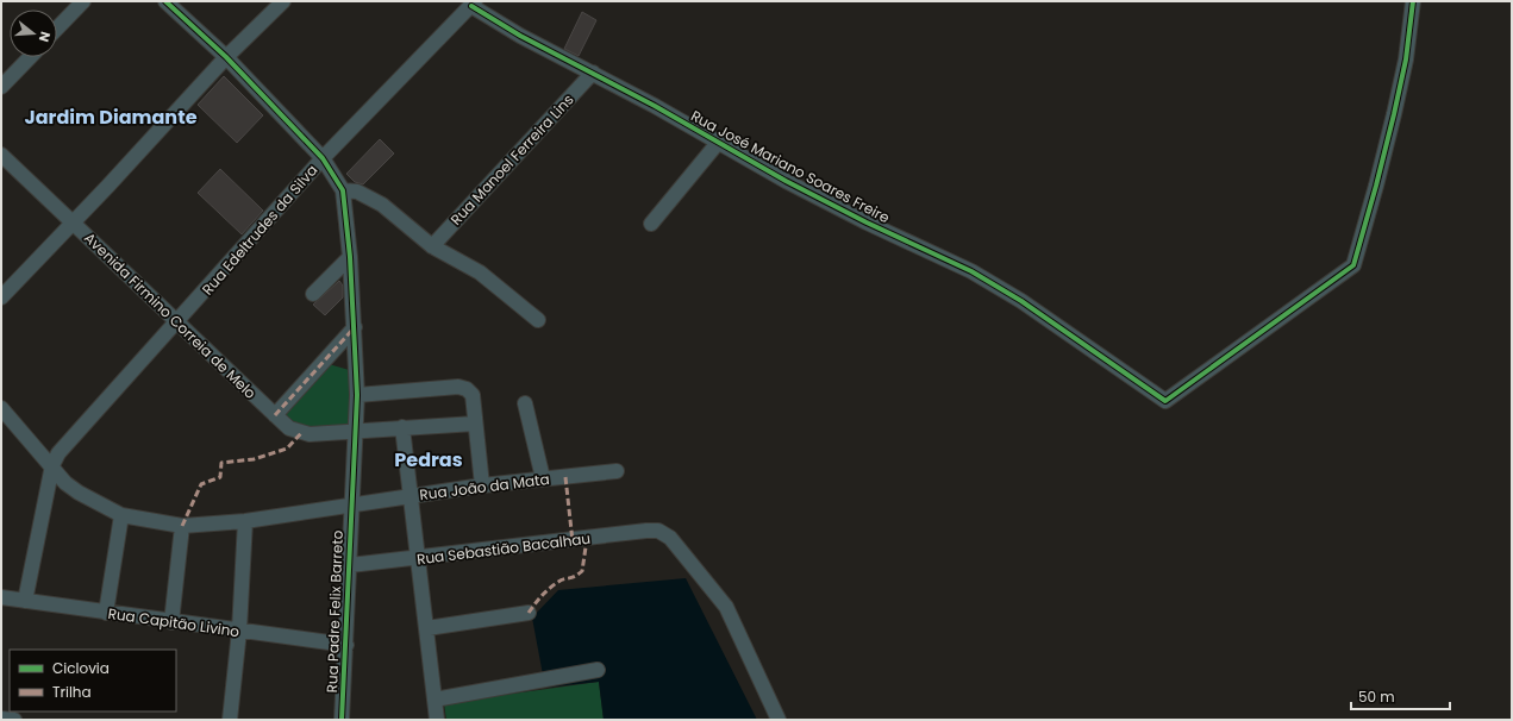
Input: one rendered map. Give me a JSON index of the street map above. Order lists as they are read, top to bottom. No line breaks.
{"streets":{"street":["Rua Manoel Ferreira Lins","Rua José Mariano Soares Freire","Rua Edeltrudes da Silva","Avenida Firmino Correia de Melo","Rua João da Mata","Rua Sebastião Bacalhau","Rua Padre Felix Barreto","Rua Capitão Livino"]},"crossings":[["Rua Manoel Ferreira Lins","Rua José Mariano Soares Freire"],["Rua José Mariano Soares Freire","Rua Edeltrudes da Silva"],["Rua Edeltrudes da Silva","Avenida Firmino Correia de Melo"],["Rua Edeltrudes da Silva","Rua João da Mata"],["Avenida Firmino Correia de Melo","Rua Padre Felix Barreto"],["Rua João da Mata","Rua Padre Felix Barreto"],["Rua Sebastião Bacalhau","Rua Padre Felix Barreto"],["Rua Padre Felix Barreto","Rua Capitão Livino"]],"districts":["Jardim Diamante","Pedras"],"legend":["Ciclovia","Trilha"],"scale_bar":"50 m","north":"right"}
